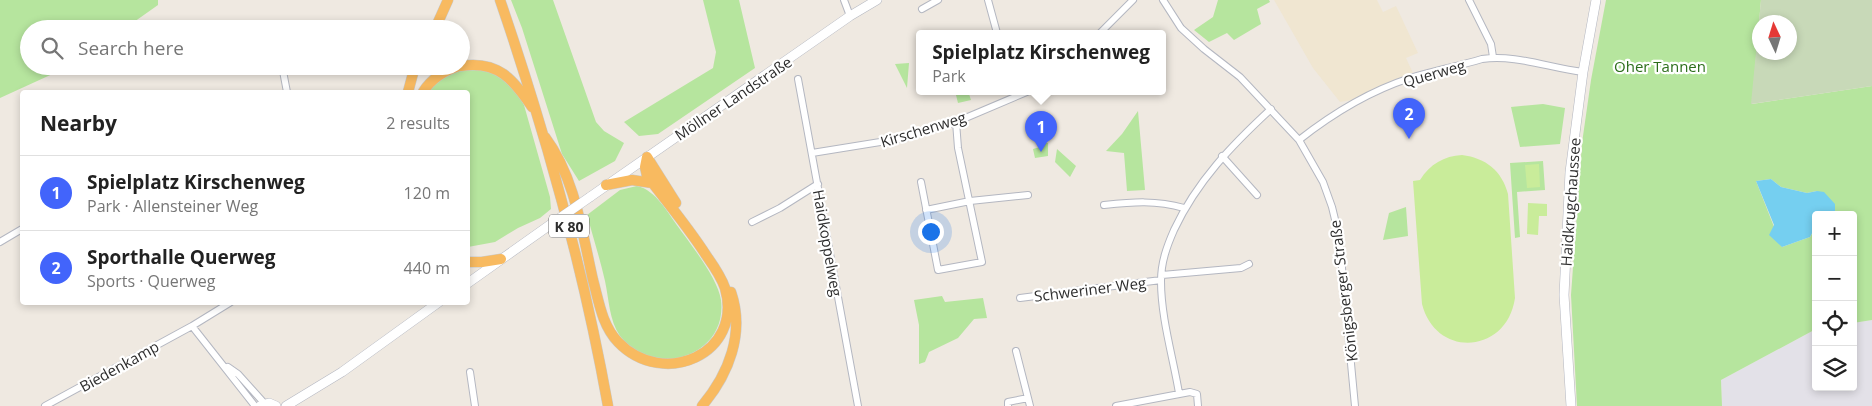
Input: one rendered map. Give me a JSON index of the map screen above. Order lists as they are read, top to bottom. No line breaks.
{"streets":{"highway":["K 80"],"main road":["Möllner Landstraße","Haidkrugchaussee"],"street":["Querweg","Kirschenweg","Haidkoppelweg","Schweriner Weg","Königsberger Straße","Biedenkamp"]},"crossings":[["Querweg","Haidkrugchaussee"],["Querweg","Königsberger Straße"],["Kirschenweg","Haidkoppelweg"]],"parks":["Oher Tannen"],"north":"top","page":{"search":"Search here","popup":["Spielplatz Kirschenweg","Park"],"heading":["Nearby","2 results"],"pins":["2","1"],"list":[{"mark":"1","name":"Spielplatz Kirschenweg","note":"Park · Allensteiner Weg","value":"120 m"},{"mark":"2","name":"Sporthalle Querweg","note":"Sports · Querweg","value":"440 m"}],"map_buttons":["+","−"]}}
